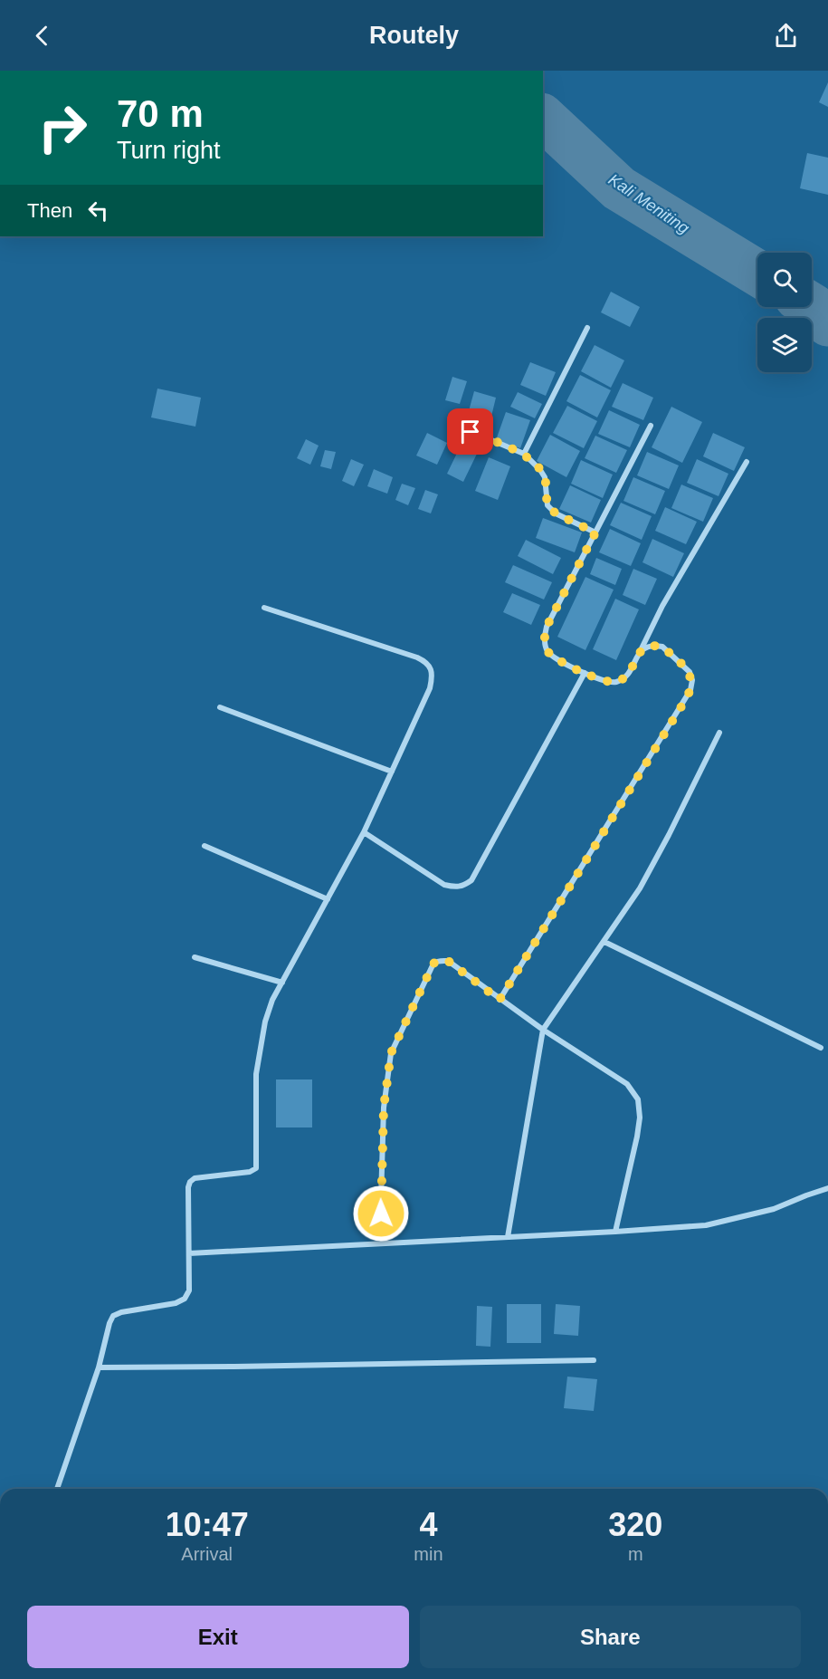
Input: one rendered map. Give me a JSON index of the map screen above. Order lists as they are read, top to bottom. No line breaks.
{"water":["Kali Meniting"],"page":{"header":"Routely","turn":["70 m","Turn right"],"then":"Then","eta":["10:47","Arrival","4","min","320","m"],"buttons":["Exit","Share"]}}
